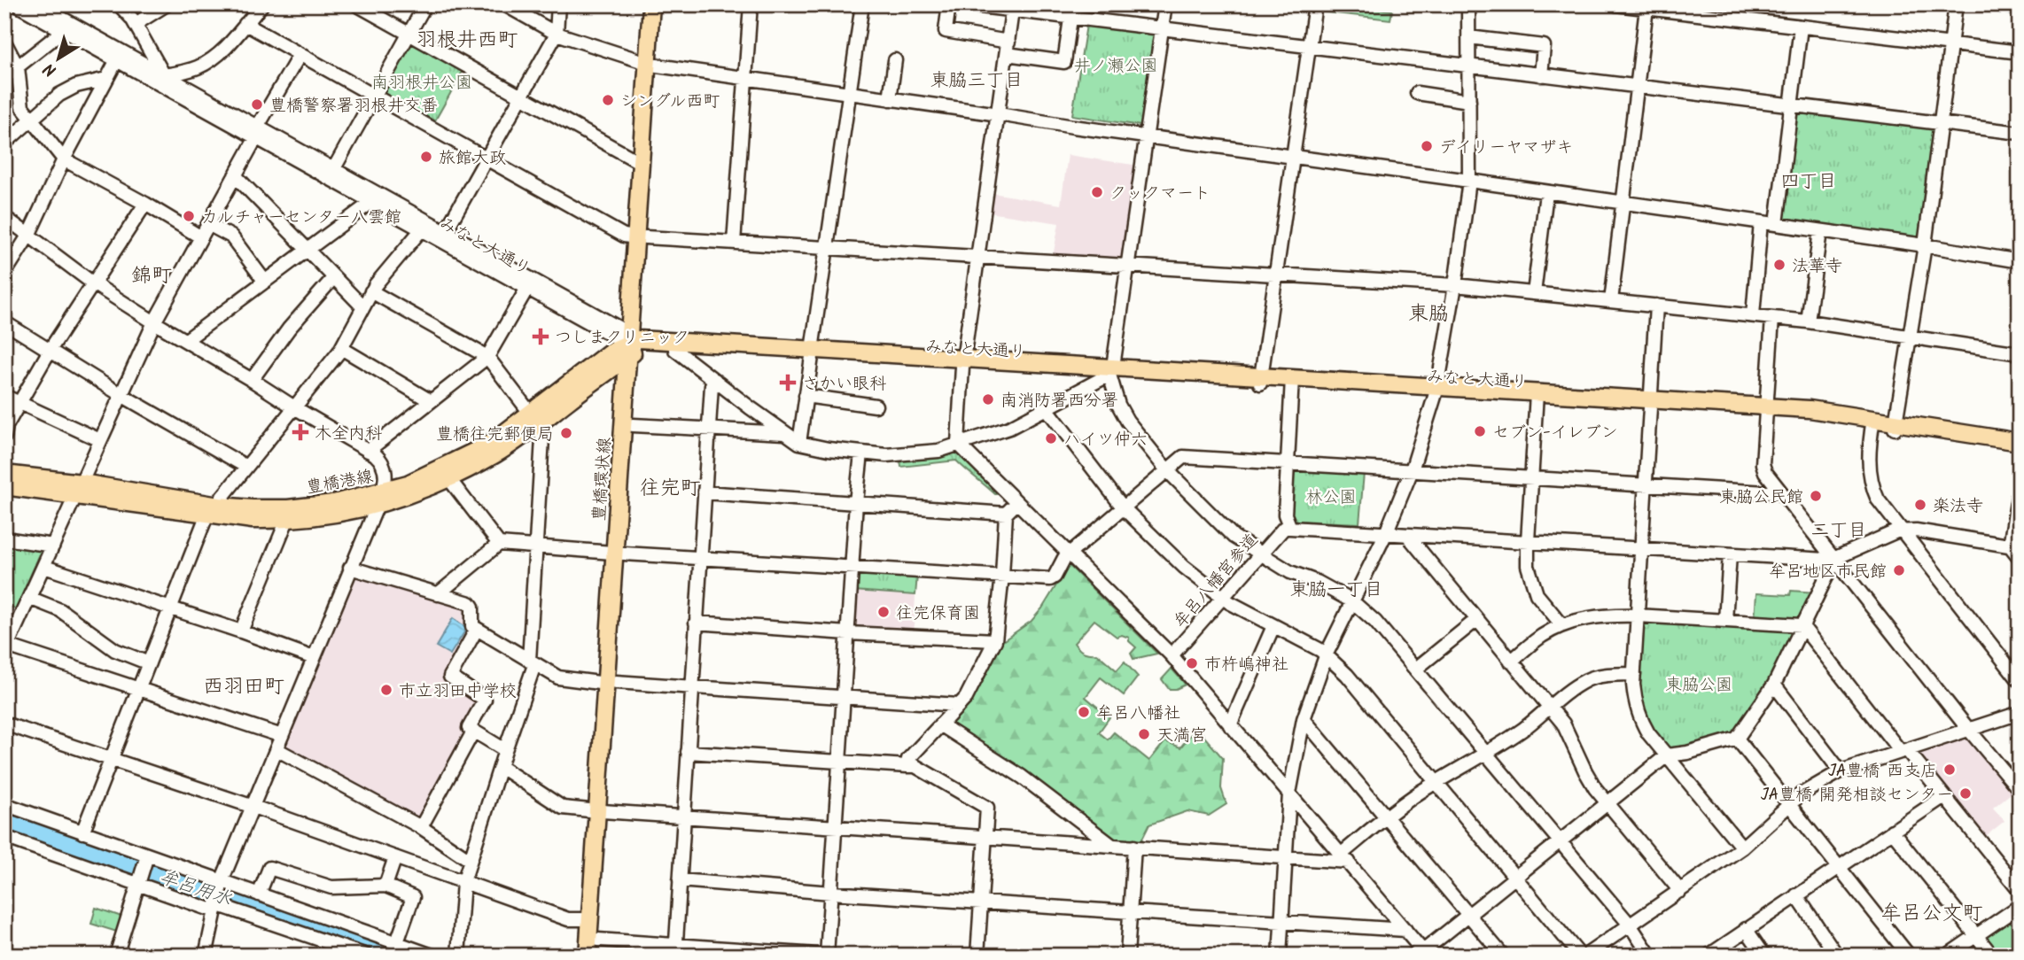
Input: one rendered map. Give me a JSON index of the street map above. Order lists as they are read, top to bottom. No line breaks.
{"streets":{"main road":["みなと大通り","豊橋環状線","豊橋港線"],"street":["牟呂八幡宮参道"]},"crossings":[["みなと大通り","豊橋環状線"],["みなと大通り","豊橋港線"],["豊橋環状線","豊橋港線"]],"districts":["羽根井西町","東脇三丁目","四丁目","錦町","東脇","往完町","二丁目","東脇一丁目","西羽田町","牟呂公文町"],"water":["牟呂用水"],"parks":["井ノ瀬公園","南羽根井公園","林公園","東脇公園"],"places":{"other":["シングル西町","豊橋警察署羽根井交番","デイリーヤマザキ","旅館大政","クックマート","カルチャーセンター八雲館","法華寺","南消防署西分署","セブン-イレブン","豊橋往完郵便局","ハイツ仲六","東脇公民館","楽法寺","牟呂地区市民館","往完保育園","市杵嶋神社","市立羽田中学校","牟呂八幡社","天満宮","JA豊橋 西支店","JA豊橋 開発相談センター"],"health":["つしまクリニック","さかい眼科","木全内科"]},"north":"bottom left"}
